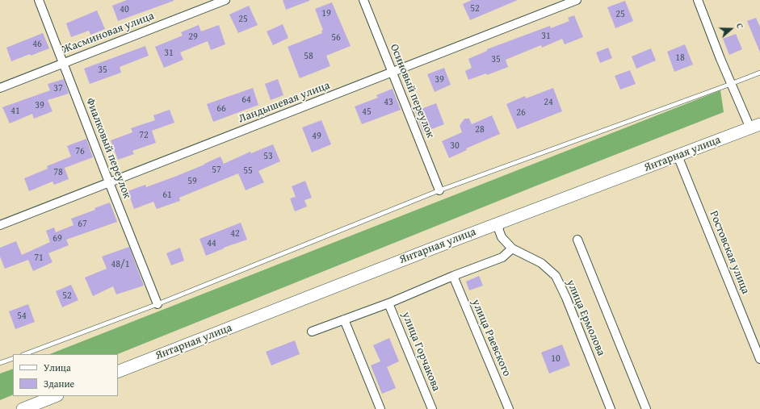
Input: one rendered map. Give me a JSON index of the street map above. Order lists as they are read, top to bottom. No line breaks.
{"streets":{"street":["Жасминовая улица","Осиновый переулок","Ландышевая улица","Фиалковый переулок","Янтарная улица","Ростовская улица","улица Ермолова","улица Раевского","улица Горчакова"]},"crossings":[["Жасминовая улица","Фиалковый переулок"],["Осиновый переулок","Ландышевая улица"],["Ландышевая улица","Фиалковый переулок"],["Янтарная улица","Ростовская улица"],["Янтарная улица","улица Ермолова"]],"house_numbers":["52","40","19","25","25","31","29","56","46","31","58","18","35","35","39","37","64","43","24","39","66","41","45","26","28","72","49","30","76","53","57","55","78","59","61","67","42","69","44","71","48/1","52","54","10"],"legend":["Улица","Здание"],"north":"right"}
